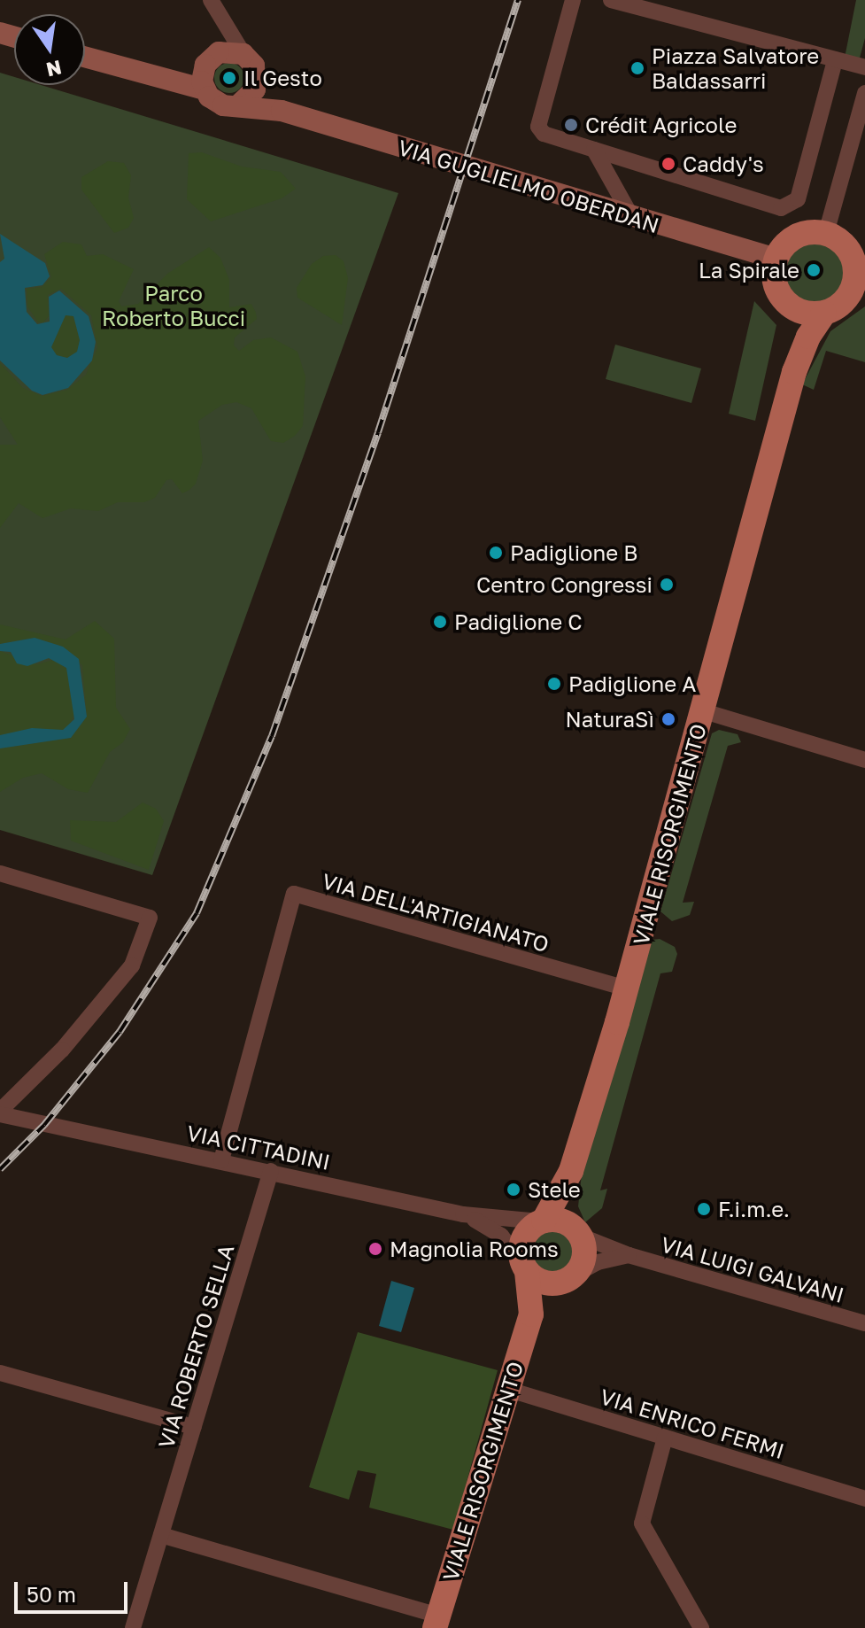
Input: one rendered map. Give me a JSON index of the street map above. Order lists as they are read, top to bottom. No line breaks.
{"streets":{"main road":["VIA GUGLIELMO OBERDAN","VIALE RISORGIMENTO"],"street":["VIA DELL'ARTIGIANATO","VIA CITTADINI","VIA LUIGI GALVANI","VIA ROBERTO SELLA","VIA ENRICO FERMI"]},"crossings":[["VIA GUGLIELMO OBERDAN","VIALE RISORGIMENTO"],["VIALE RISORGIMENTO","VIA DELL'ARTIGIANATO"],["VIALE RISORGIMENTO","VIA CITTADINI"],["VIALE RISORGIMENTO","VIA LUIGI GALVANI"],["VIALE RISORGIMENTO","VIA ENRICO FERMI"],["VIA DELL'ARTIGIANATO","VIA CITTADINI"],["VIA CITTADINI","VIA LUIGI GALVANI"],["VIA CITTADINI","VIA ROBERTO SELLA"]],"parks":["Parco Roberto Bucci"],"places":["Piazza Salvatore Baldassarri","Il Gesto","Crédit Agricole","Caddy's","La Spirale","Padiglione B","Centro Congressi","Padiglione C","Padiglione A","NaturaSì","Stele","F.i.m.e.","Magnolia Rooms"],"scale_bar":"50 m","north":"bottom"}
